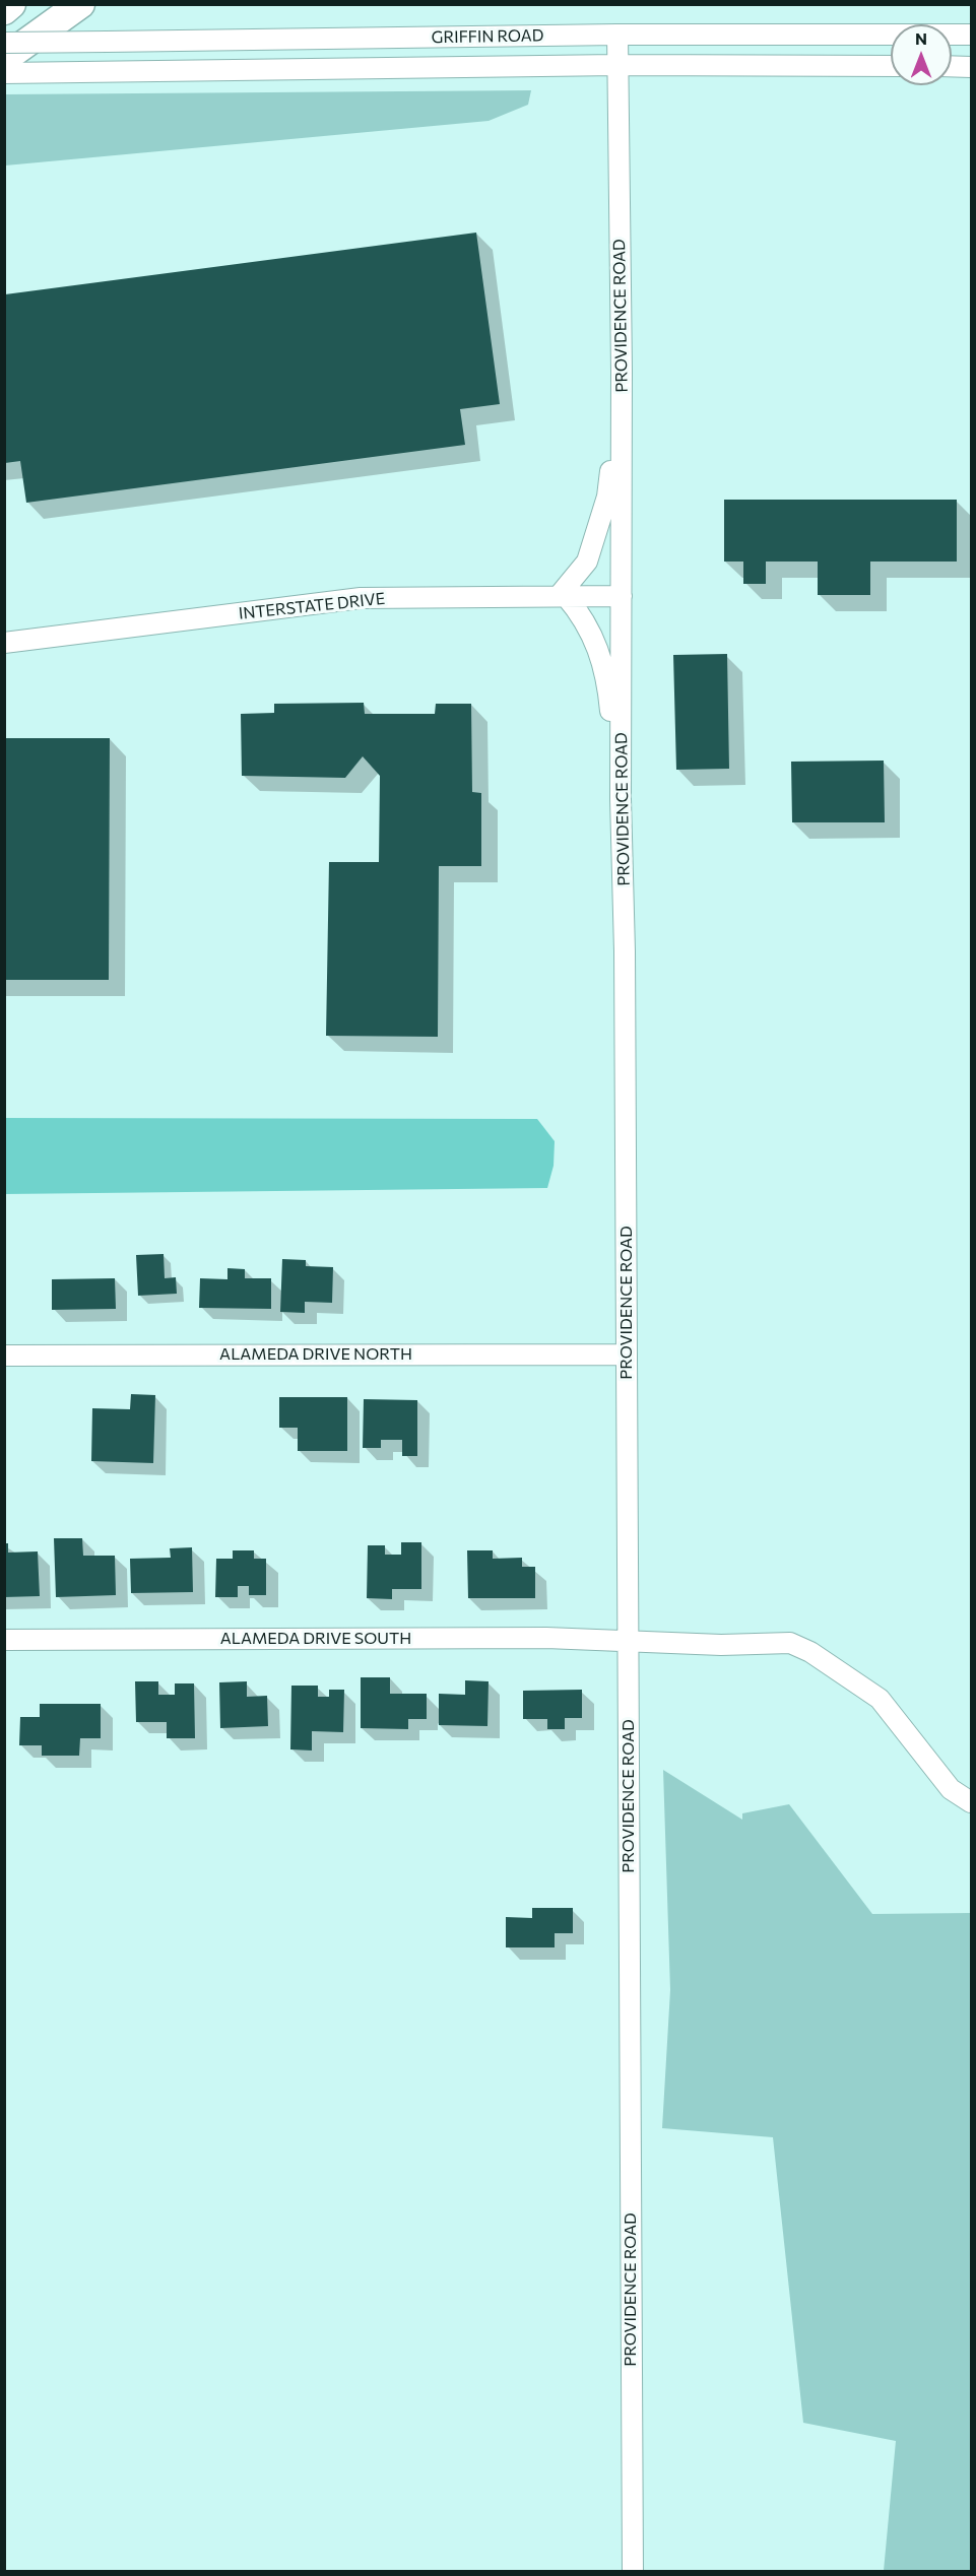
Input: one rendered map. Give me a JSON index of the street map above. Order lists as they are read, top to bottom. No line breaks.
{"streets":{"street":["GRIFFIN ROAD","PROVIDENCE ROAD","INTERSTATE DRIVE","ALAMEDA DRIVE NORTH","ALAMEDA DRIVE SOUTH"]},"crossings":[["GRIFFIN ROAD","PROVIDENCE ROAD"],["PROVIDENCE ROAD","INTERSTATE DRIVE"],["PROVIDENCE ROAD","ALAMEDA DRIVE NORTH"],["PROVIDENCE ROAD","ALAMEDA DRIVE SOUTH"]],"north":"top"}
